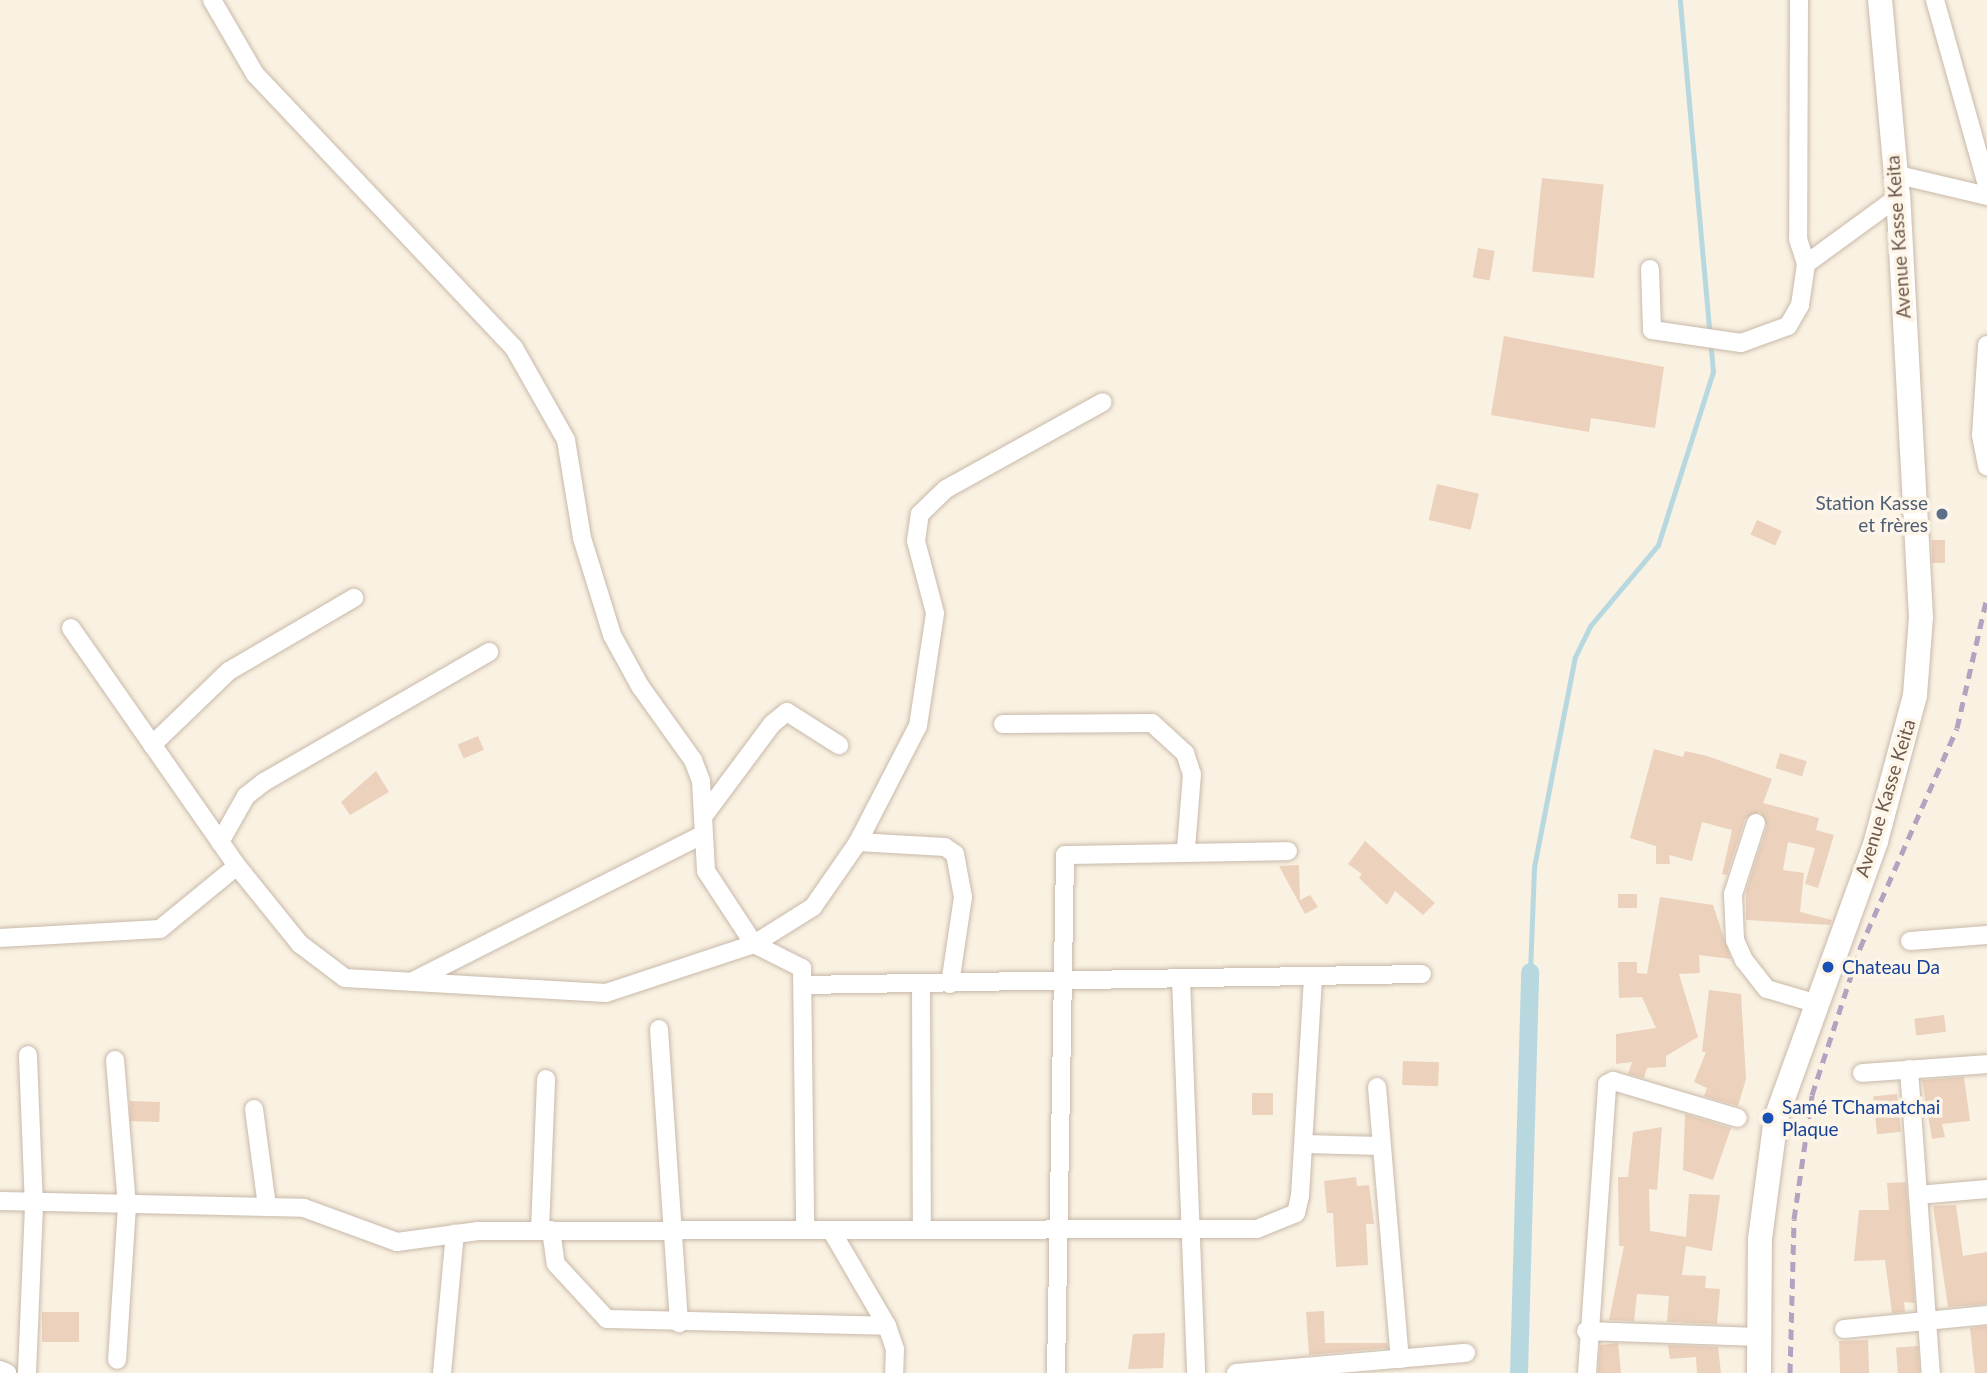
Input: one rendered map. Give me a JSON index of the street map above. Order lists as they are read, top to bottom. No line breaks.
{"streets":{"main road":["Avenue Kasse Keita"]},"places":["Station Kasse et frères","Chateau Da","Samé TChamatchai Plaque"]}
